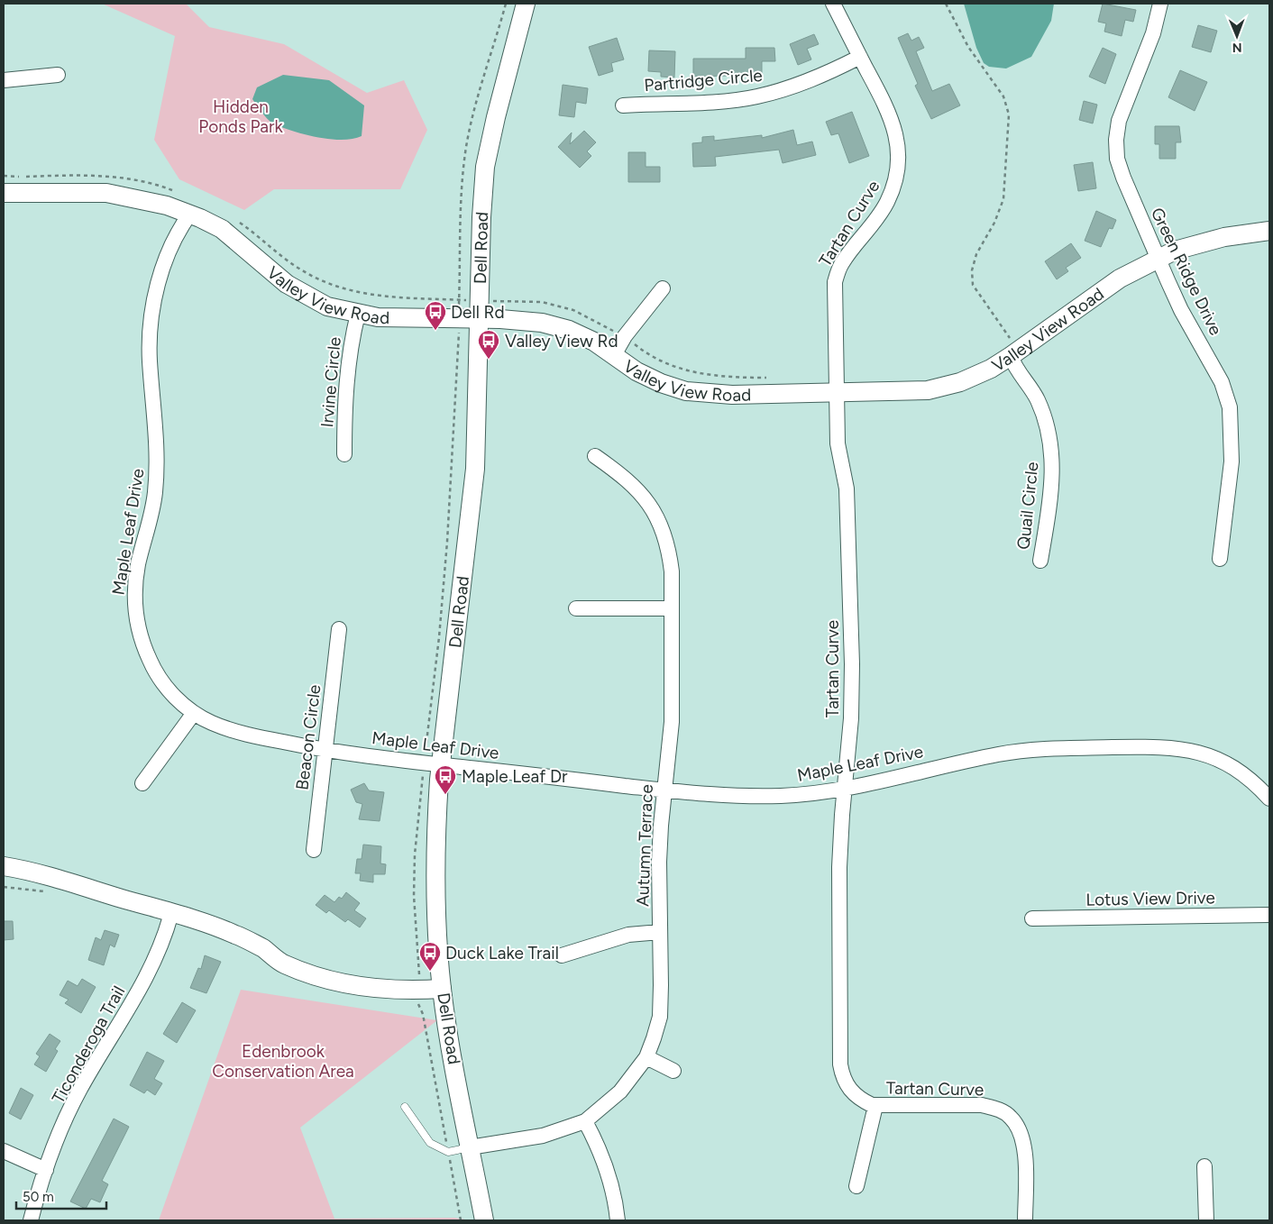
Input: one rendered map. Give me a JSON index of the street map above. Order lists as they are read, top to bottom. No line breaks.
{"streets":{"street":["Partridge Circle","Tartan Curve","Dell Road","Green Ridge Drive","Valley View Road","Irvine Circle","Quail Circle","Maple Leaf Drive","Beacon Circle","Autumn Terrace","Lotus View Drive","Ticonderoga Trail"]},"crossings":[["Partridge Circle","Tartan Curve"],["Tartan Curve","Valley View Road"],["Tartan Curve","Maple Leaf Drive"],["Dell Road","Valley View Road"],["Dell Road","Maple Leaf Drive"],["Dell Road","Autumn Terrace"],["Green Ridge Drive","Valley View Road"],["Valley View Road","Irvine Circle"],["Valley View Road","Quail Circle"],["Valley View Road","Maple Leaf Drive"],["Maple Leaf Drive","Beacon Circle"],["Maple Leaf Drive","Autumn Terrace"]],"parks":["Hidden Ponds Park","Edenbrook Conservation Area"],"places":{"bus stop":["Dell Rd","Valley View Rd","Maple Leaf Dr","Duck Lake Trail"]},"scale_bar":"50 m","north":"bottom"}
